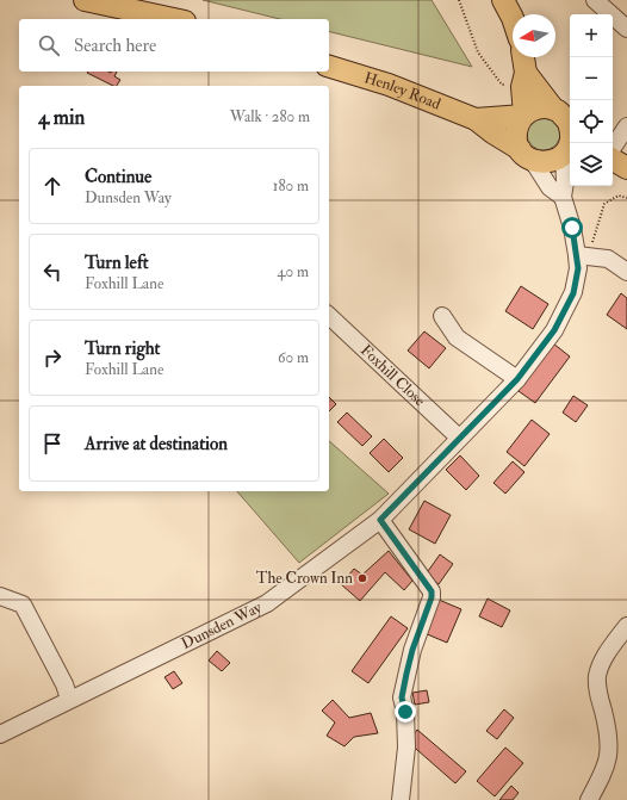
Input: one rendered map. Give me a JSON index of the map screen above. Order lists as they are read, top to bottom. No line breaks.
{"streets":{"main road":["Henley Road"],"street":["Foxhill Close","Dunsden Way"]},"crossings":[["Henley Road","Dunsden Way"],["Foxhill Close","Dunsden Way"]],"places":["The Crown Inn"],"north":"left","page":{"map_buttons":["+","−"],"search":"Search here","heading":["4 min","Walk · 280 m"],"list":[["Continue","Dunsden Way","180 m"],["Turn left","Foxhill Lane","40 m"],["Turn right","Foxhill Lane","60 m"],"Arrive at destination"]}}
